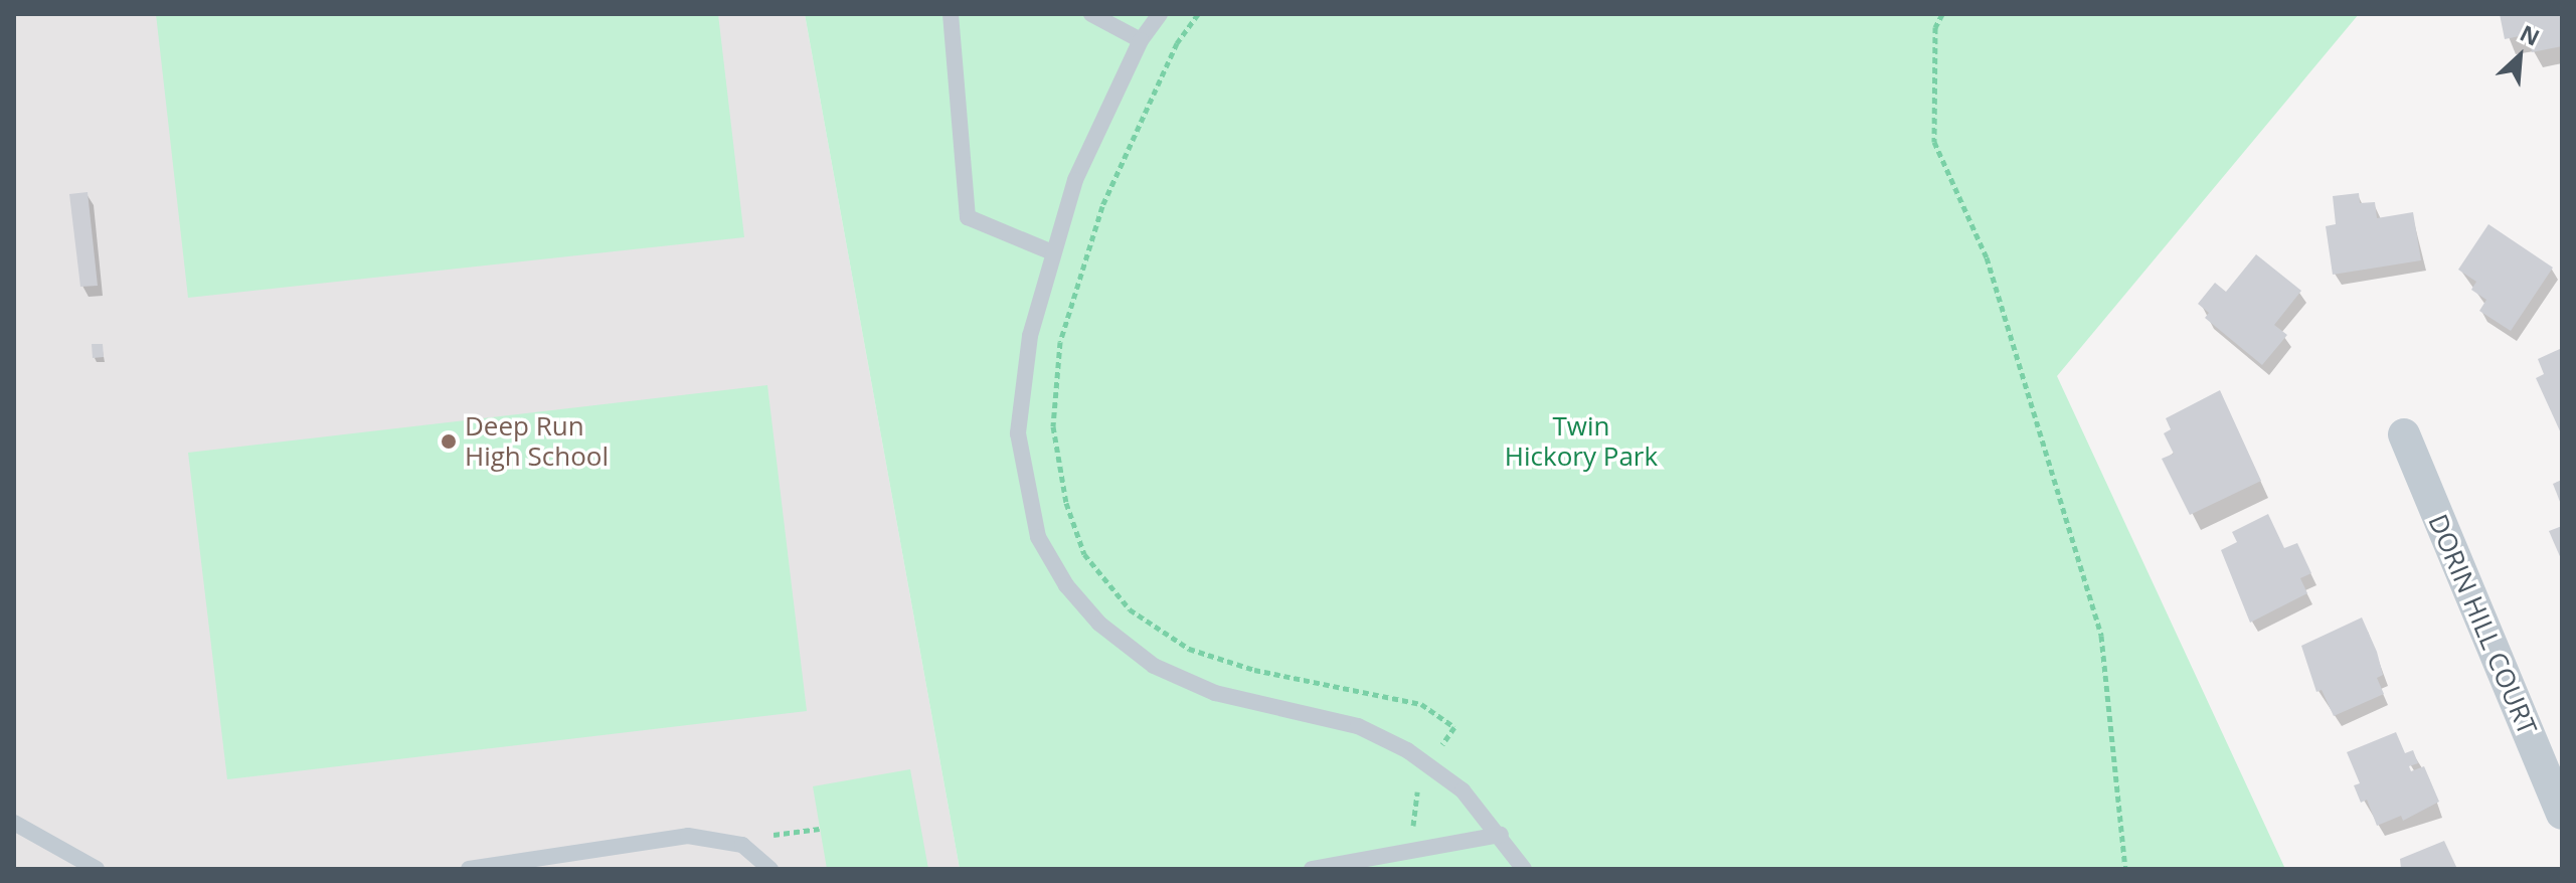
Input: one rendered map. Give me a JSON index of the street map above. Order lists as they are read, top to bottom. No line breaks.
{"streets":{"street":["DORIN HILL COURT"]},"parks":["Twin Hickory Park"],"places":["Deep Run High School"],"north":"top right"}
